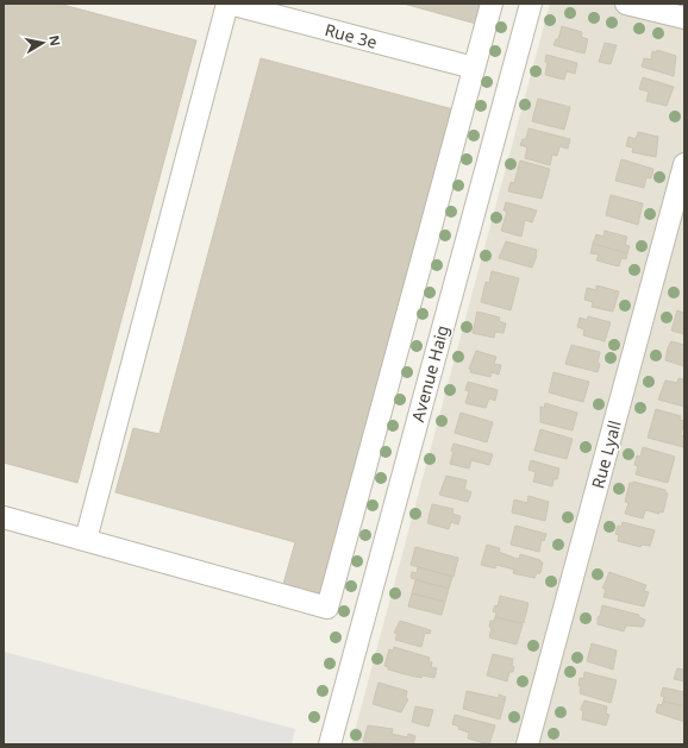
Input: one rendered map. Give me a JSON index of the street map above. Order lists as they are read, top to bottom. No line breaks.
{"streets":{"street":["Rue 3e","Avenue Haig","Rue Lyall"]},"north":"right"}
